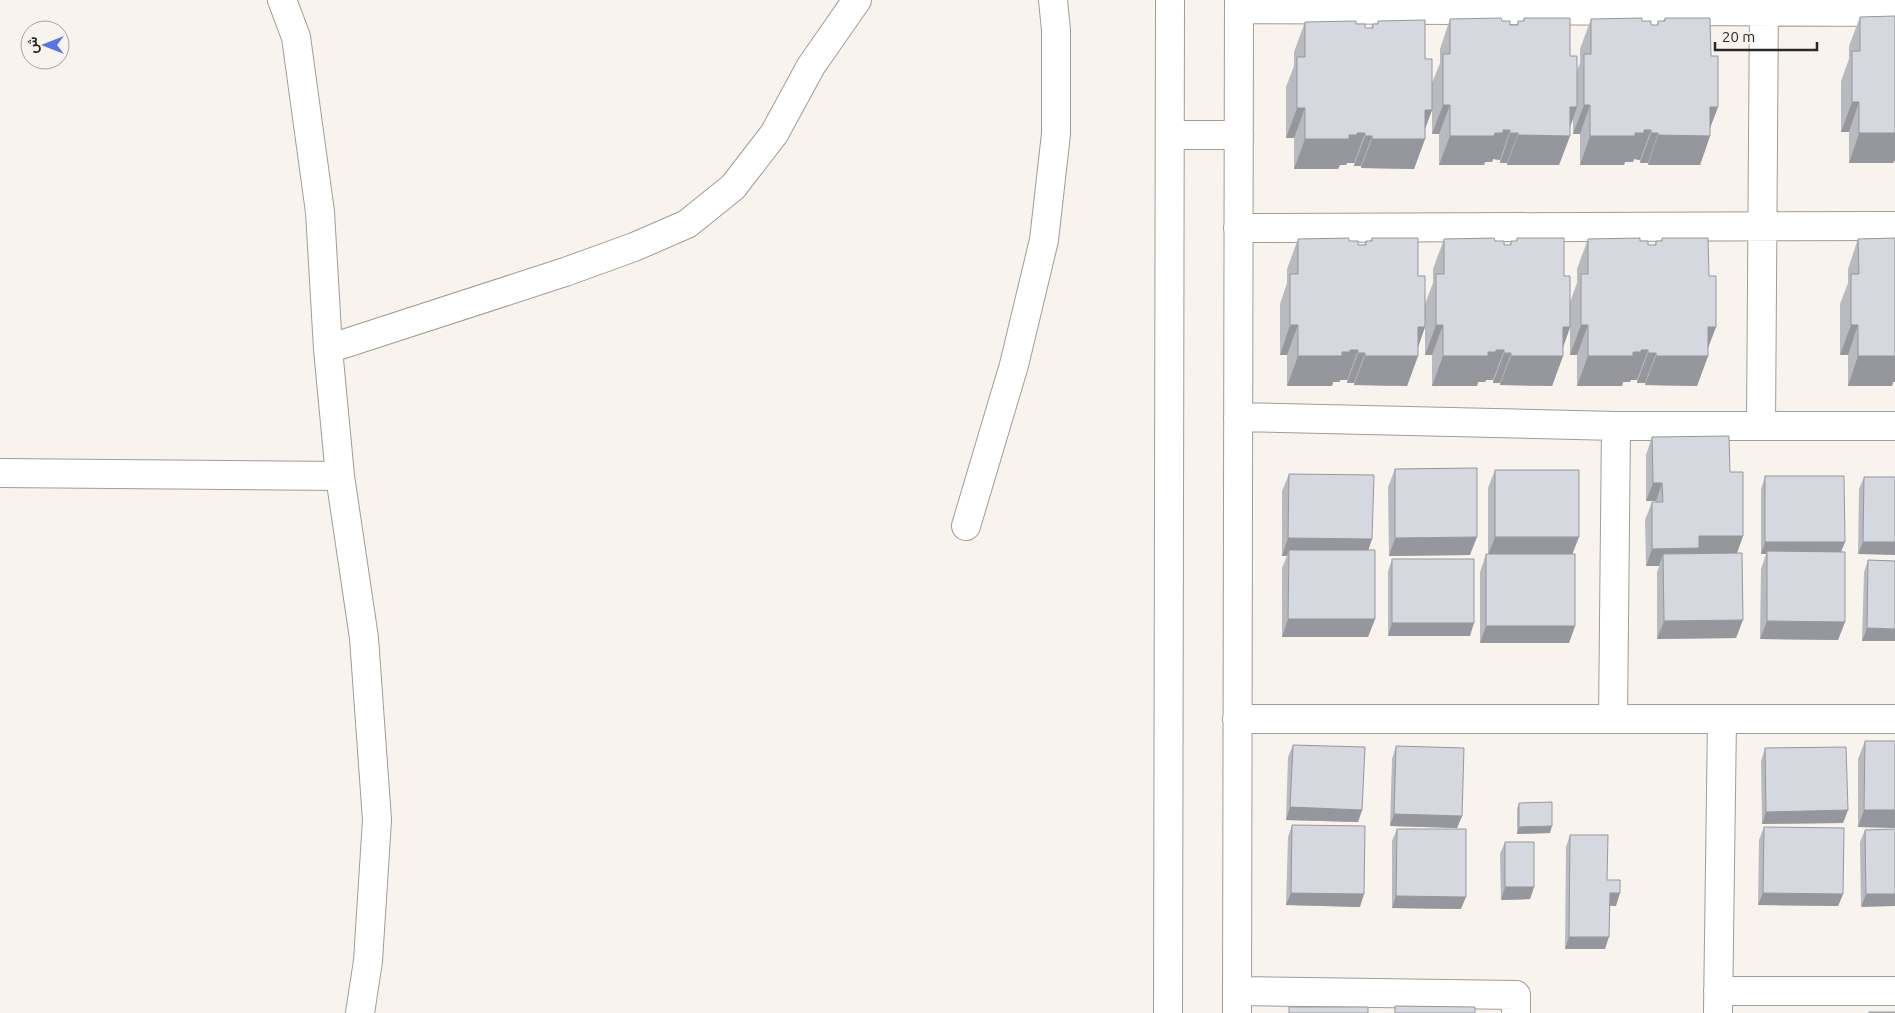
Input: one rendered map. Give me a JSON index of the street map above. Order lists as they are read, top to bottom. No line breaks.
{"scale_bar":"20 m","north":"left"}
